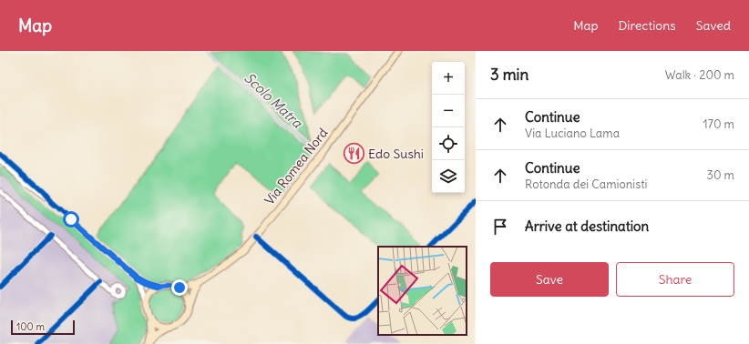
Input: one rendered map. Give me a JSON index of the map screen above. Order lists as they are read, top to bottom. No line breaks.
{"streets":{"main road":["Via Romea Nord"]},"water":["Scolo Matra"],"places":{"restaurant":["Edo Sushi"]},"scale_bar":"100 m","page":{"header":"Map","nav":["Map","Directions","Saved"],"heading":["3 min","Walk · 200 m"],"map_buttons":["+","−"],"list":[["Continue","Via Luciano Lama","170 m"],["Continue","Rotonda dei Camionisti","30 m"],"Arrive at destination"],"buttons":["Save","Share"],"scale":"100 m"}}
